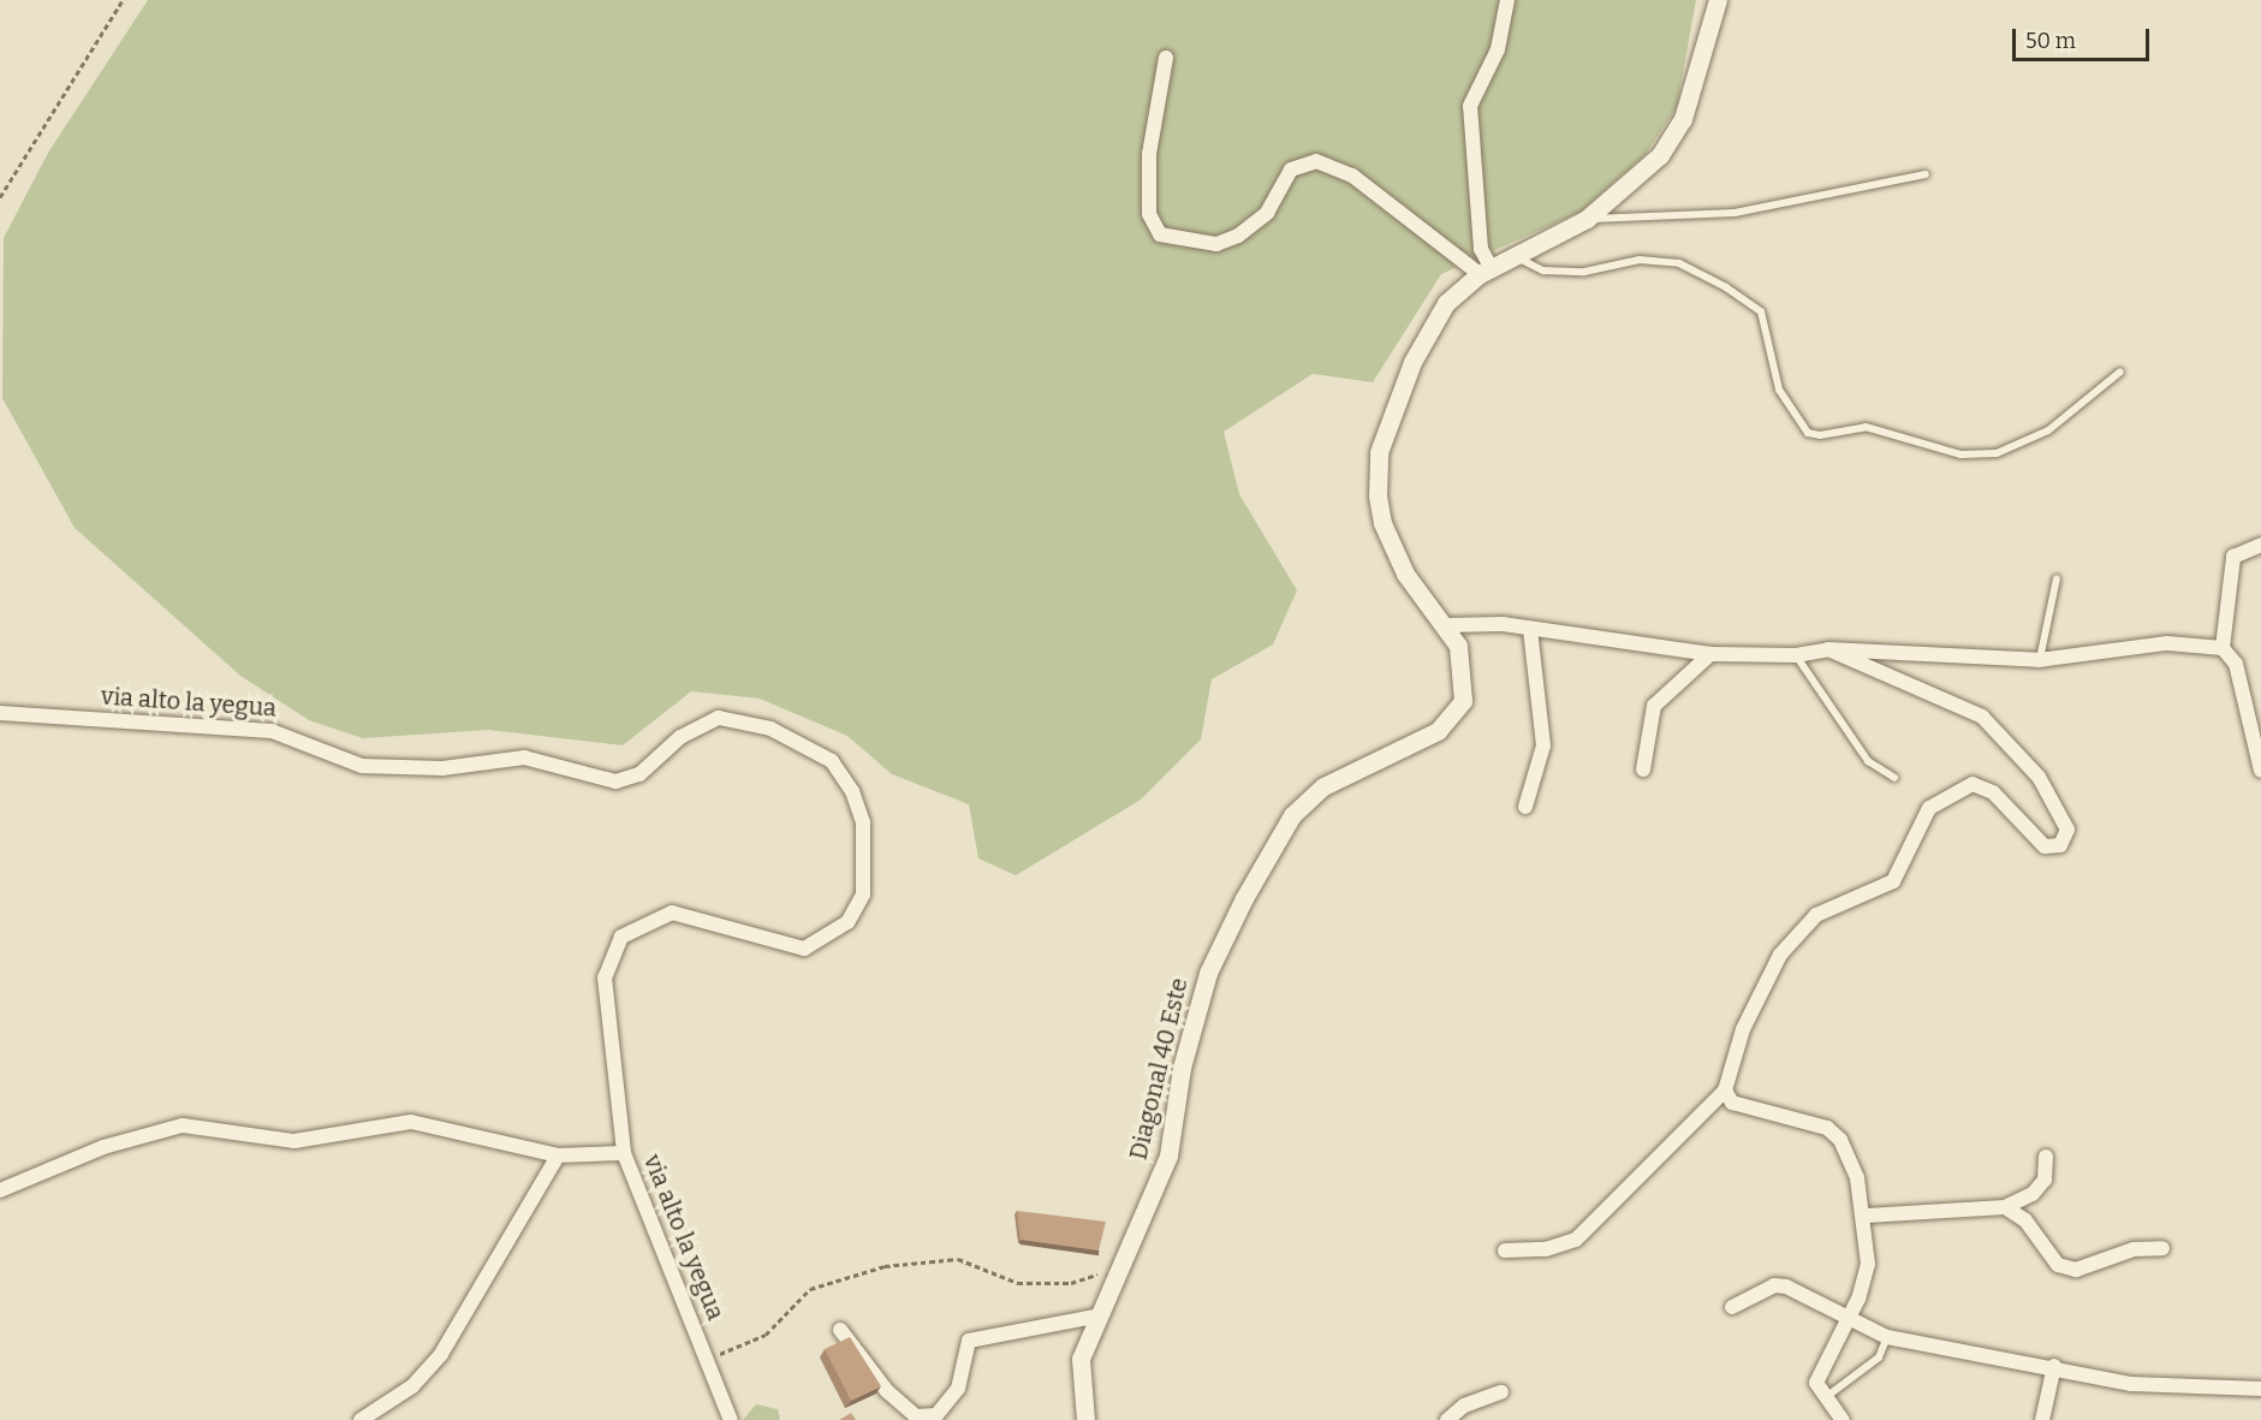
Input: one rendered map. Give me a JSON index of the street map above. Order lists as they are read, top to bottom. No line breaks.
{"streets":{"street":["via alto la yegua","Diagonal 40 Este"]},"scale_bar":"50 m"}
